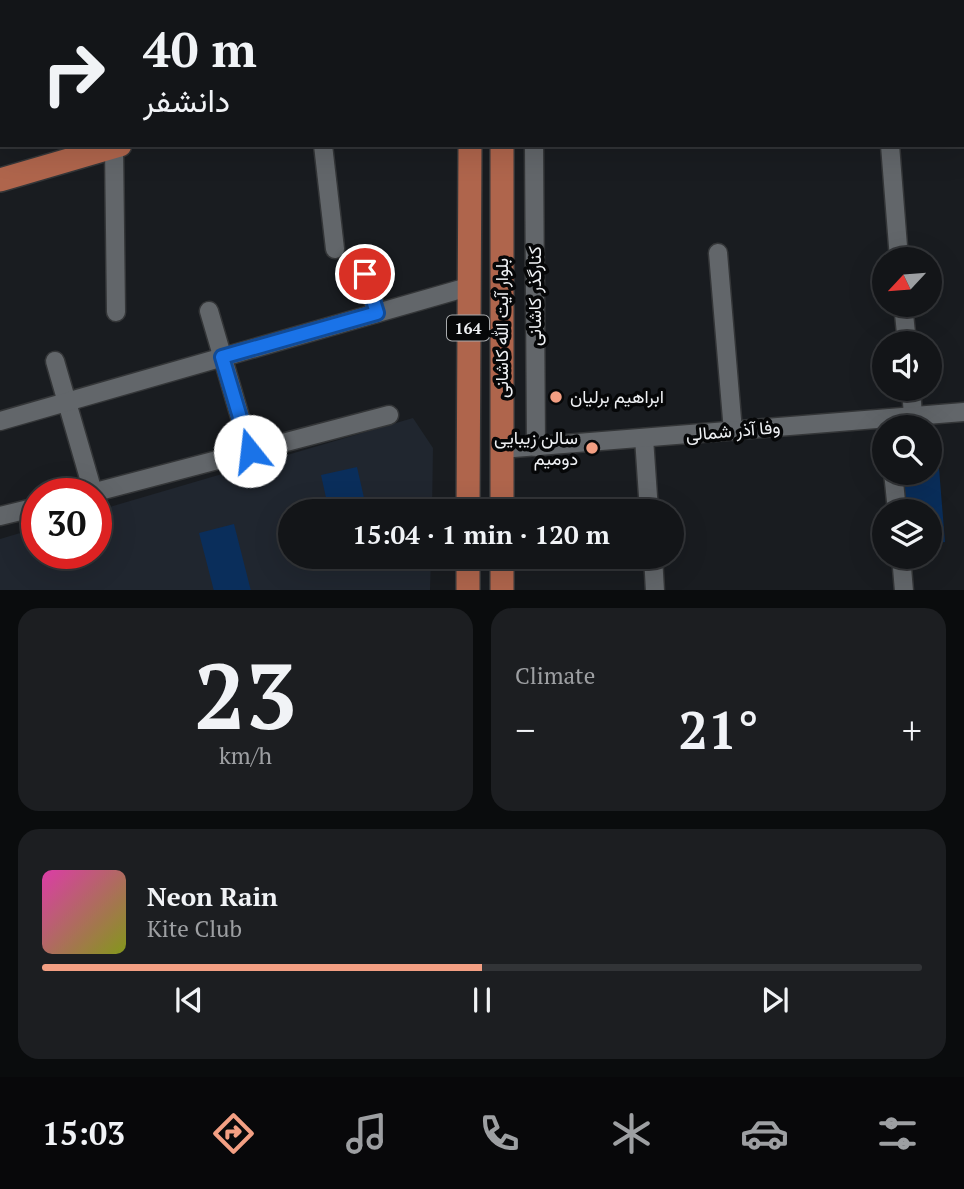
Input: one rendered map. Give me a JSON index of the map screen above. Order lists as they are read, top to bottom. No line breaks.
{"streets":{"main road":["164","بلوار آیت الله کاشانی"],"street":["کنارگذر کاشانی","وفا آذر شمالی"]},"crossings":[["کنارگذر کاشانی","وفا آذر شمالی"],["بلوار آیت الله کاشانی","وفا آذر شمالی"]],"places":["ابراهیم برلیان","سالن زیبایی دومیم"],"north":"bottom left","page":{"turn":["40 m","دانشفر"],"limit":"30","trip":"15:04 · 1 min · 120 m","tile":[["23","km/h"],"Climate"],"heat":["−","21°","+"],"song":["Neon Rain","Kite Club"],"tabs":"15:03"}}
